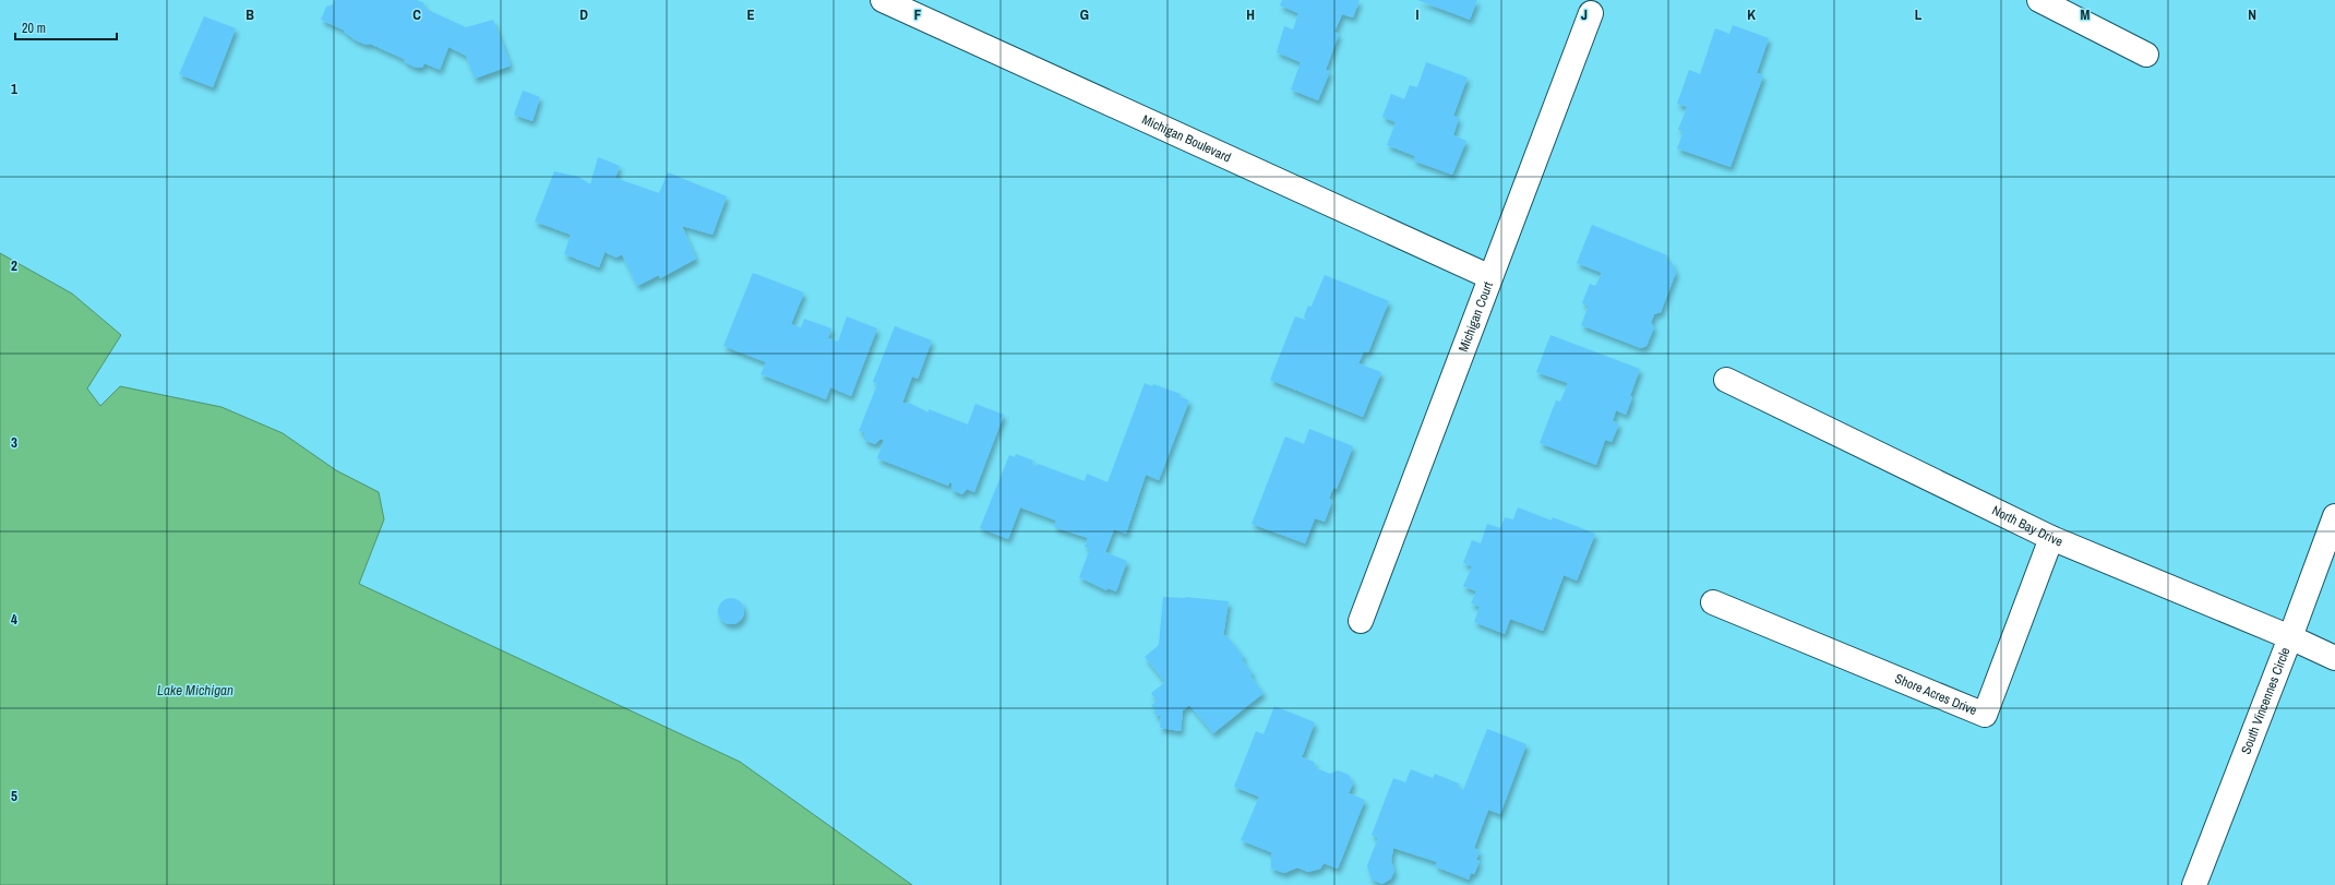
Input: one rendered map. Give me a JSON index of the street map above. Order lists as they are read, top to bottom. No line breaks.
{"streets":{"street":["Michigan Boulevard","Michigan Court","North Bay Drive","Shore Acres Drive","South Vincennes Circle"]},"crossings":[["Michigan Boulevard","Michigan Court"],["North Bay Drive","Shore Acres Drive"],["North Bay Drive","South Vincennes Circle"]],"water":["Lake Michigan"],"scale_bar":"20 m","grid":{"columns":["B","C","D","E","F","G","H","I","J","K","L","M","N"],"rows":["1","2","3","4","5"]}}
